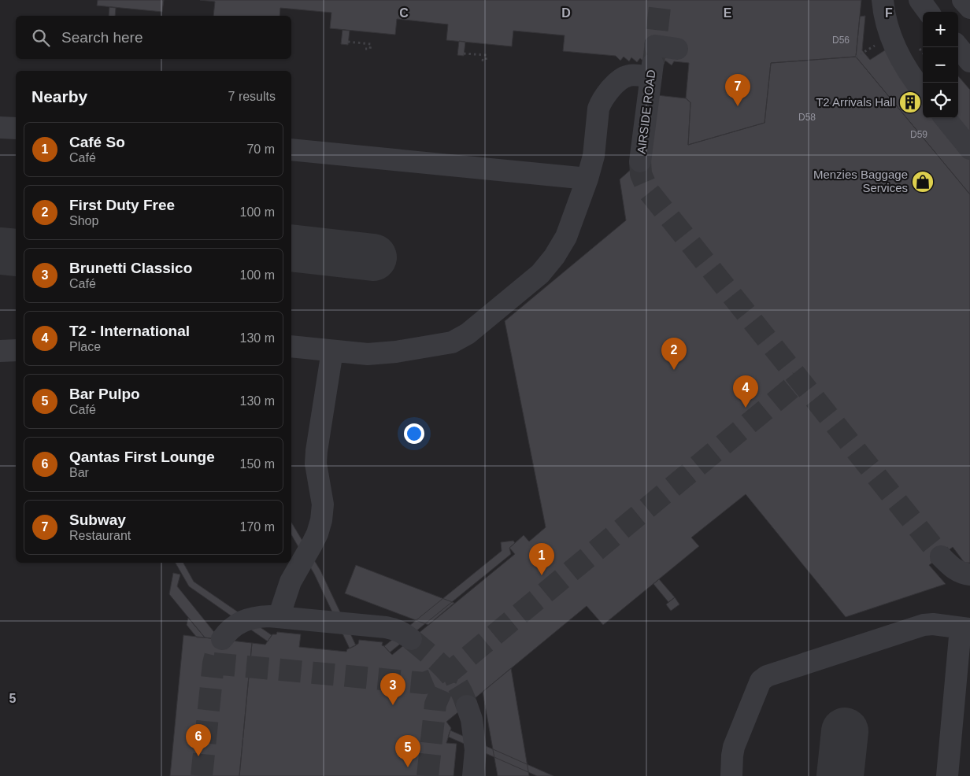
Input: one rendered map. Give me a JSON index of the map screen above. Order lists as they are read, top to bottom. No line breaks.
{"streets":{"street":["AIRSIDE ROAD"]},"places":{"building":["T2 Arrivals Hall"],"shop":["Menzies Baggage Services"]},"house_numbers":["D56","D58","D59"],"page":{"map_buttons":["+","−"],"search":"Search here","heading":["Nearby","7 results"],"pins":["7","2","4","1","3","6","5"],"list":[{"mark":"1","name":"Café So","note":"Café","value":"70 m"},{"mark":"2","name":"First Duty Free","note":"Shop","value":"100 m"},{"mark":"3","name":"Brunetti Classico","note":"Café","value":"100 m"},{"mark":"4","name":"T2 - International","note":"Place","value":"130 m"},{"mark":"5","name":"Bar Pulpo","note":"Café","value":"130 m"},{"mark":"6","name":"Qantas First Lounge","note":"Bar","value":"150 m"},{"mark":"7","name":"Subway","note":"Restaurant","value":"170 m"}]},"grid":{"columns":["C","D","E","F"],"rows":["5"]}}
